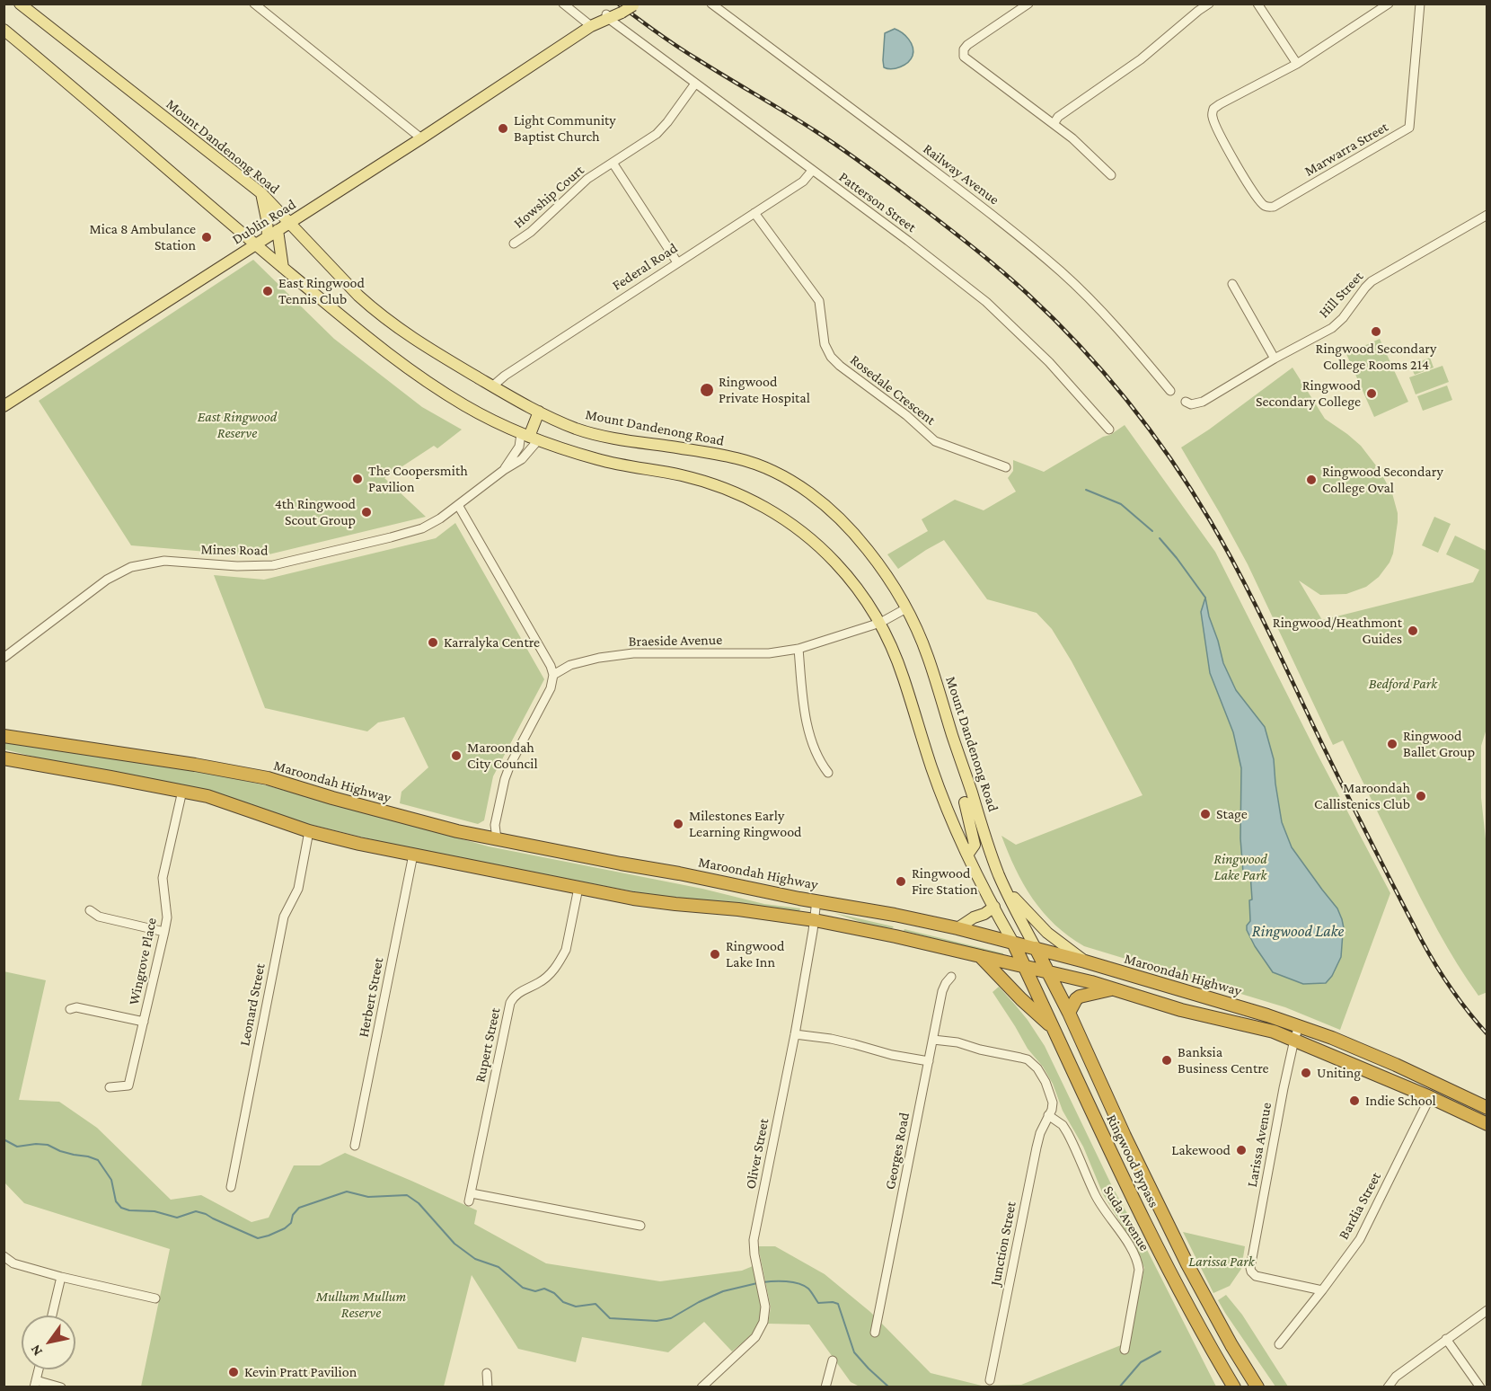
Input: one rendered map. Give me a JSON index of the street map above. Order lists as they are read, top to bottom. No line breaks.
{"streets":{"highway":["Maroondah Highway","Ringwood Bypass"],"main road":["Mount Dandenong Road","Dublin Road"],"street":["Marwarra Street","Railway Avenue","Howship Court","Patterson Street","Federal Road","Hill Street","Rosedale Crescent","Mines Road","Braeside Avenue","Wingrove Place","Herbert Street","Leonard Street","Rupert Street","Larissa Avenue","Georges Road","Oliver Street","Bardia Street","Suda Avenue","Junction Street"]},"crossings":[["Mount Dandenong Road","Dublin Road"],["Mount Dandenong Road","Federal Road"],["Mount Dandenong Road","Braeside Avenue"],["Mount Dandenong Road","Maroondah Highway"],["Mount Dandenong Road","Ringwood Bypass"],["Howship Court","Patterson Street"],["Patterson Street","Dublin Road"],["Patterson Street","Federal Road"],["Federal Road","Rosedale Crescent"],["Maroondah Highway","Larissa Avenue"],["Maroondah Highway","Oliver Street"],["Maroondah Highway","Ringwood Bypass"],["Larissa Avenue","Bardia Street"],["Suda Avenue","Junction Street"]],"water":["Ringwood Lake"],"parks":["East Ringwood Reserve","Bedford Park","Ringwood Lake Park","Larissa Park","Mullum Mullum Reserve"],"places":["Light Community Baptist Church","Mica 8 Ambulance Station","East Ringwood Tennis Club","Ringwood Secondary College Rooms 214","Ringwood Private Hospital","Ringwood Secondary College","The Coopersmith Pavilion","Ringwood Secondary College Oval","4th Ringwood Scout Group","Ringwood/Heathmont Guides","Karralyka Centre","Ringwood Ballet Group","Maroondah City Council","Maroondah Callistenics Club","Stage","Milestones Early Learning Ringwood","Ringwood Fire Station","Ringwood Lake Inn","Banksia Business Centre","Uniting","Indie School","Lakewood","Kevin Pratt Pavilion"],"north":"bottom left"}
